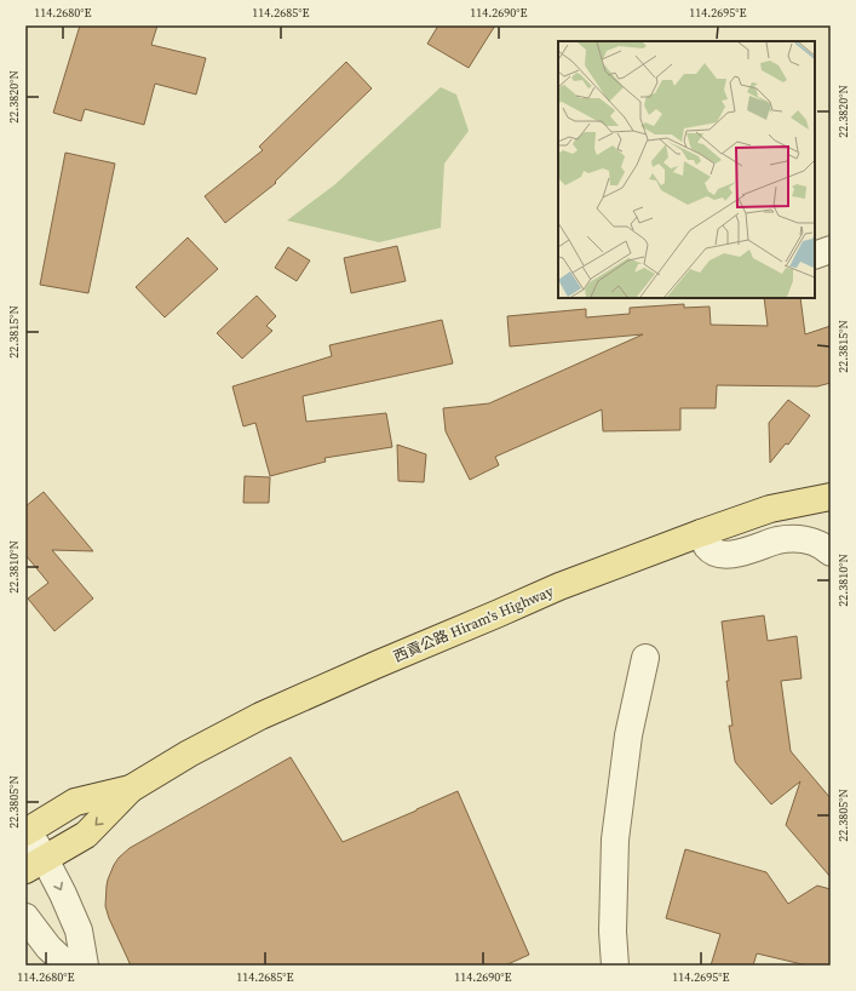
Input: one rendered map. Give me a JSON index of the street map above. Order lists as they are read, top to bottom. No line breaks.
{"streets":{"main road":["西貢公路 Hiram's Highway"]},"coordinates":["114.2680°E","114.2685°E","114.2690°E","114.2695°E","22.3820°N","22.3815°N","22.3810°N","22.3805°N"]}
